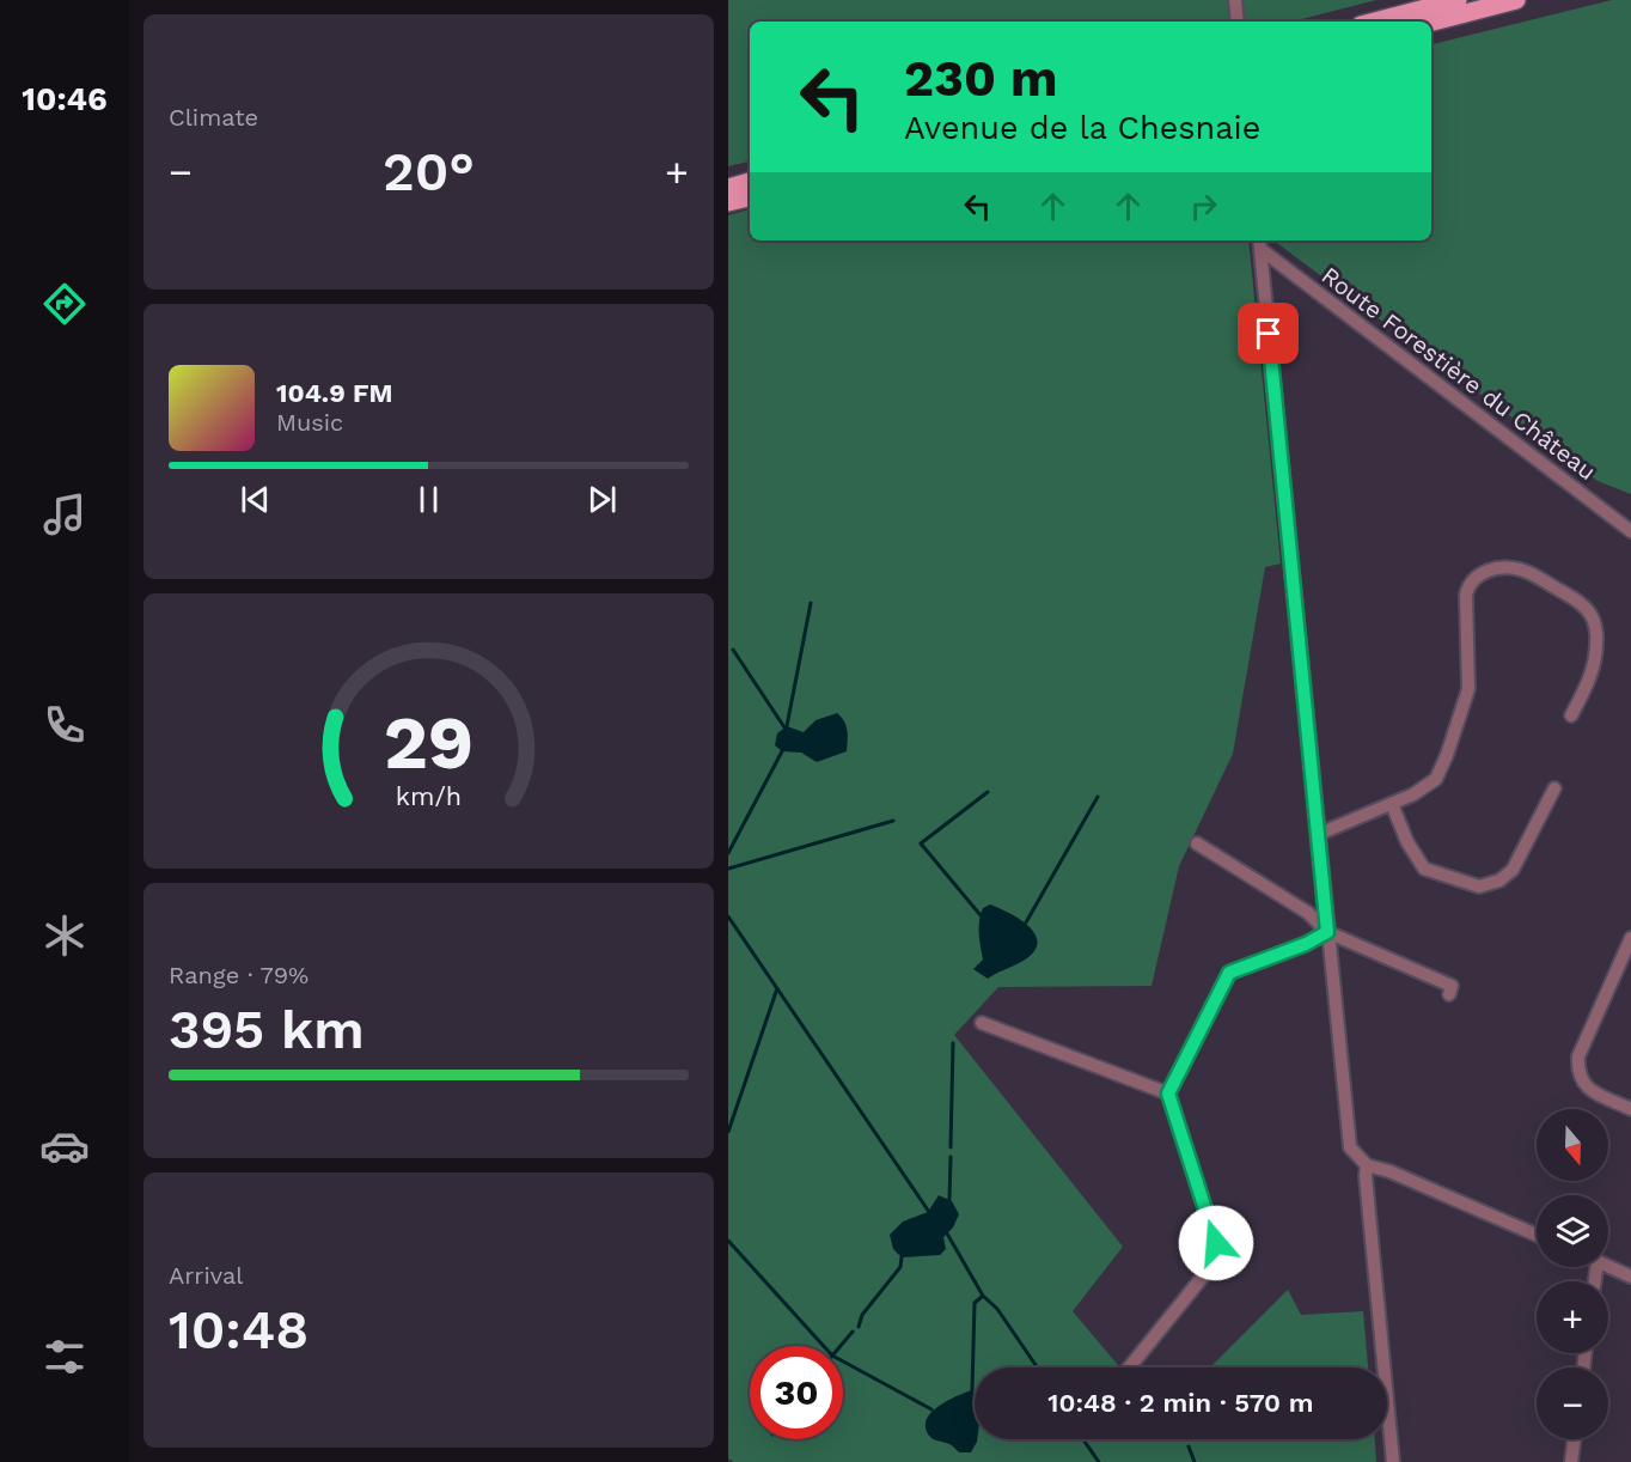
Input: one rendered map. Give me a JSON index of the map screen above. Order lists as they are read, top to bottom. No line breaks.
{"streets":{"street":["Route Forestière du Château"]},"north":"bottom","page":{"tabs":"10:46","tile":["Climate",["Range · 79%","395 km"],["Arrival","10:48"]],"turn":["230 m","Avenue de la Chesnaie"],"heat":["−","20°","+"],"song":["104.9 FM","Music"],"map_buttons":["+","−"],"limit":"30","trip":"10:48 · 2 min · 570 m","gauge":["29","km/h"]}}
